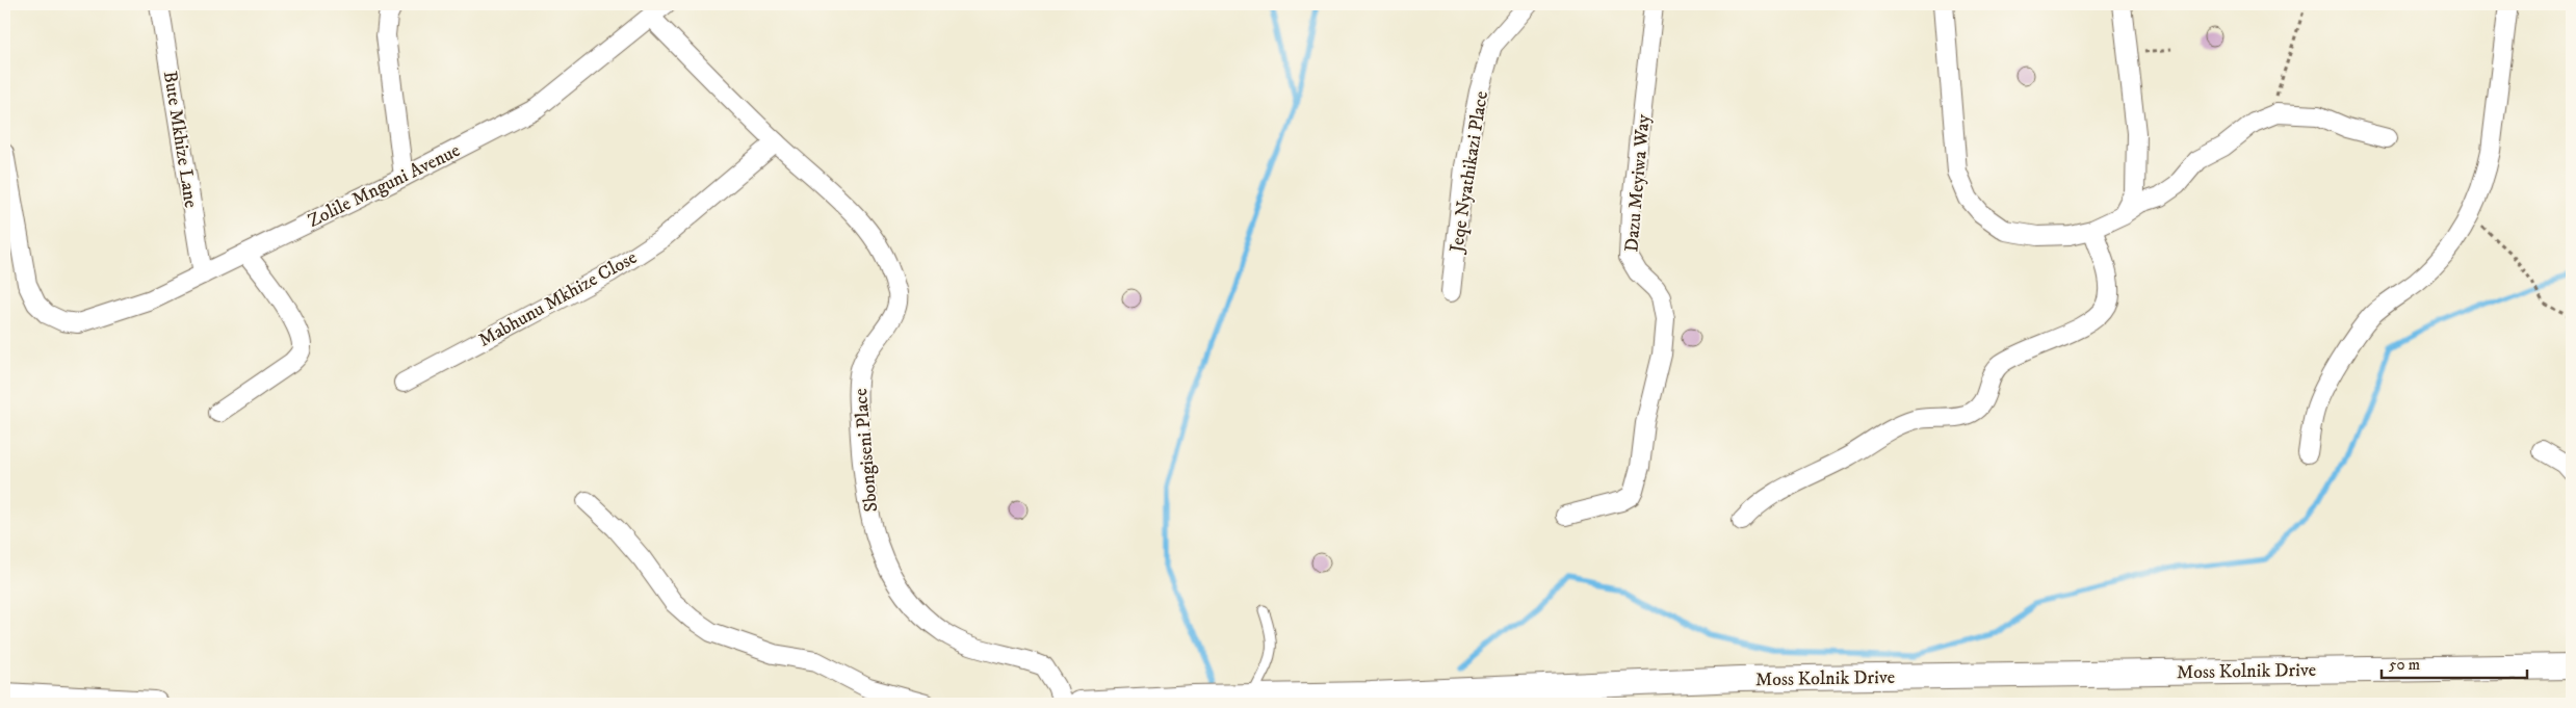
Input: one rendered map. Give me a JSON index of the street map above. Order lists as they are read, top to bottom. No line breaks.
{"streets":{"main road":["Moss Kolnik Drive"],"street":["Bute Mkhize Lane","Jeqe Nyathikazi Place","Dazu Meyiwa Way","Zolile Mnguni Avenue","Mabhunu Mkhize Close","Sbongiseni Place"]},"crossings":[["Bute Mkhize Lane","Zolile Mnguni Avenue"],["Zolile Mnguni Avenue","Sbongiseni Place"],["Mabhunu Mkhize Close","Sbongiseni Place"]],"scale_bar":"50 m"}
